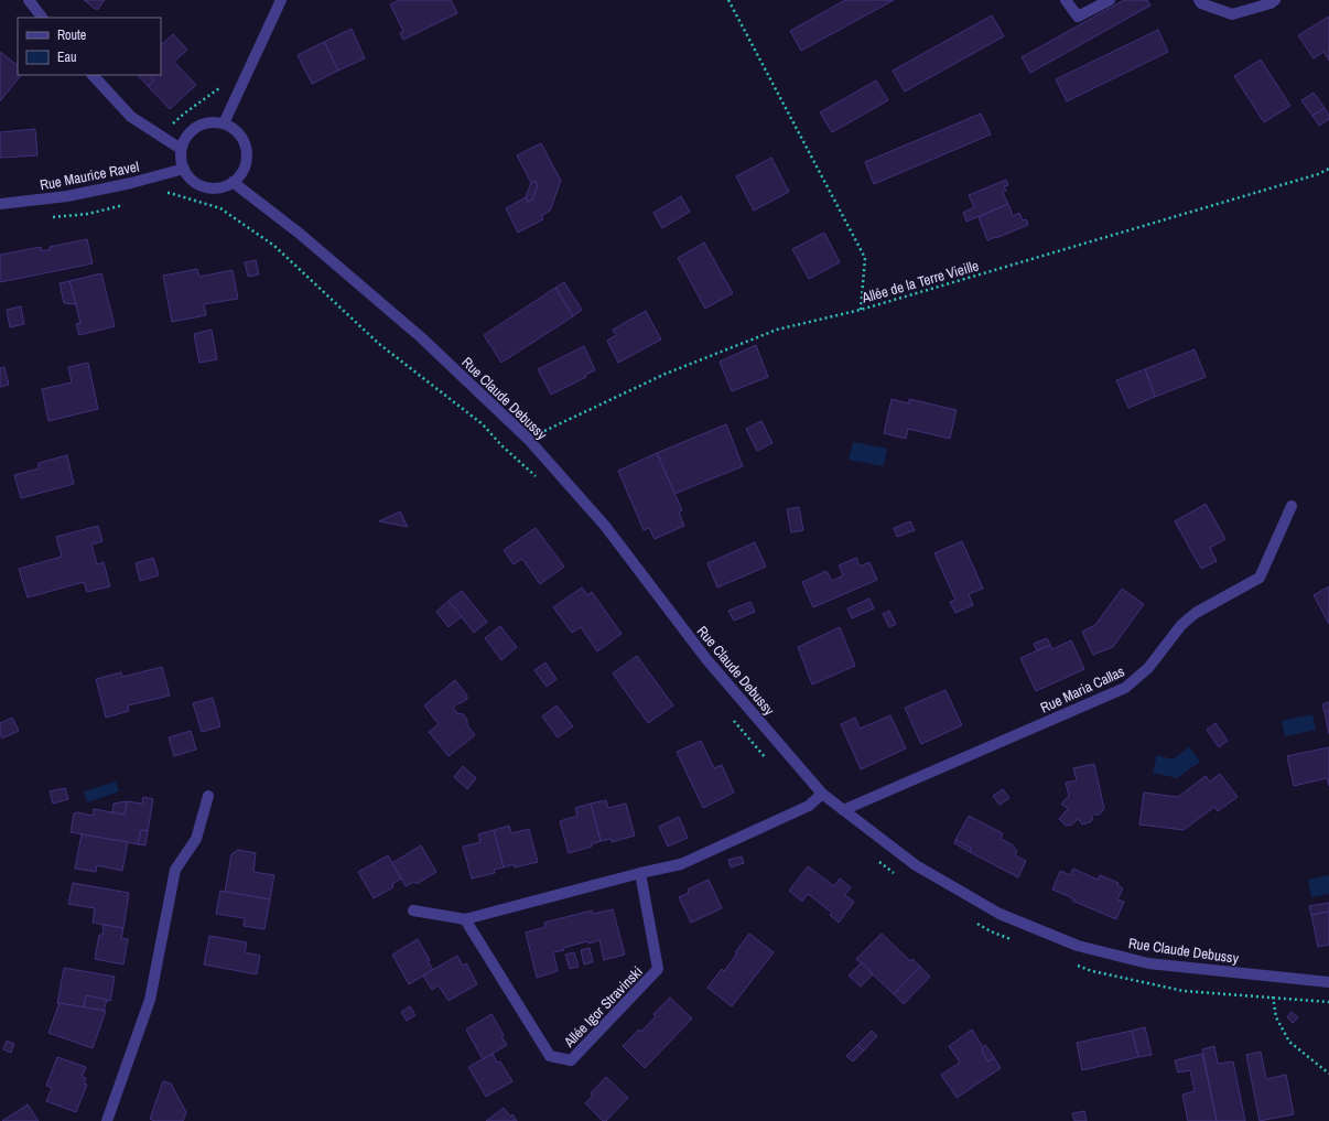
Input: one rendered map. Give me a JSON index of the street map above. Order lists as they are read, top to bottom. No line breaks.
{"streets":{"street":["Rue Maurice Ravel","Rue Claude Debussy","Rue Maria Callas","Allée Igor Stravinski"],"path":["Allée de la Terre Vieille"]},"crossings":[["Rue Maurice Ravel","Rue Claude Debussy"],["Allée de la Terre Vieille","Rue Claude Debussy"],["Rue Claude Debussy","Rue Maria Callas"]],"legend":["Route","Eau"]}
